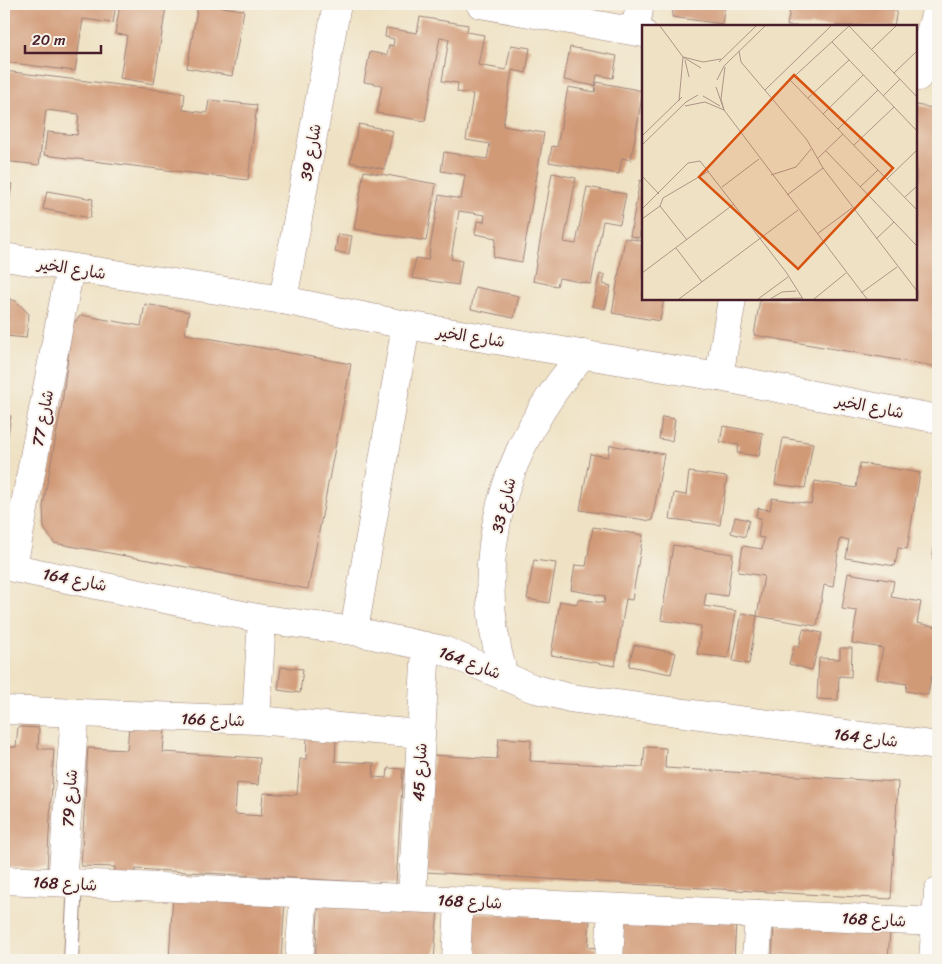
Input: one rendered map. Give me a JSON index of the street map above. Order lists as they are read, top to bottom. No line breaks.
{"streets":{"street":["شارع 39","شارع الخير","شارع 77","شارع 33","شارع 164","شارع 166","شارع 45","شارع 79","شارع 168"]},"crossings":[["شارع 39","شارع الخير"],["شارع الخير","شارع 77"],["شارع الخير","شارع 33"],["شارع 77","شارع 164"],["شارع 33","شارع 164"],["شارع 164","شارع 45"],["شارع 166","شارع 45"],["شارع 166","شارع 79"],["شارع 45","شارع 168"],["شارع 79","شارع 168"]],"scale_bar":"20 m"}
